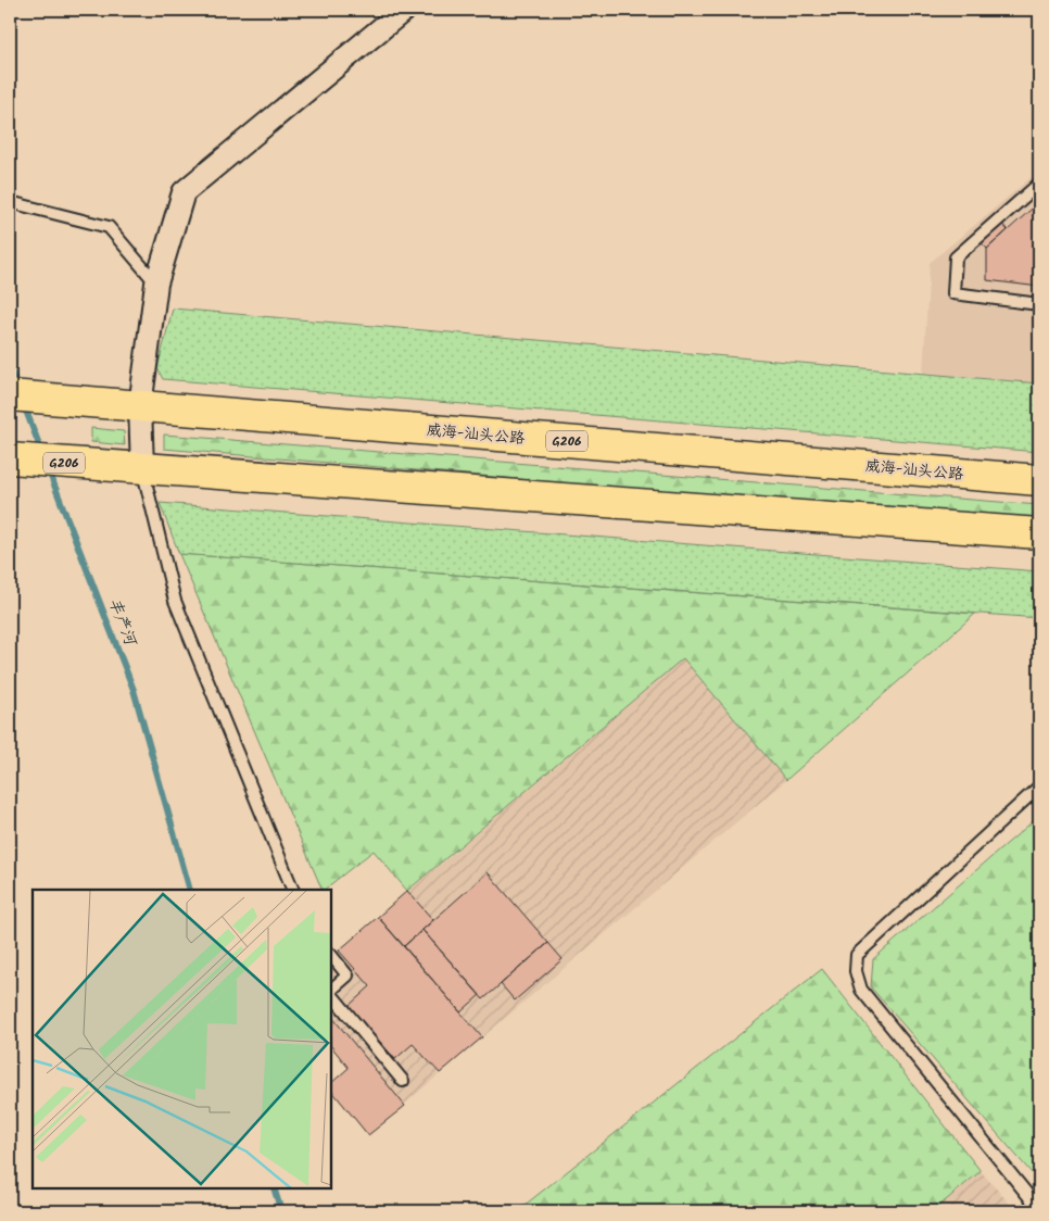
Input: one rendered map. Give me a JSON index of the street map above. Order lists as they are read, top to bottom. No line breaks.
{"streets":{"highway":["威海-汕头公路","G206"]},"water":["丰产河"]}
